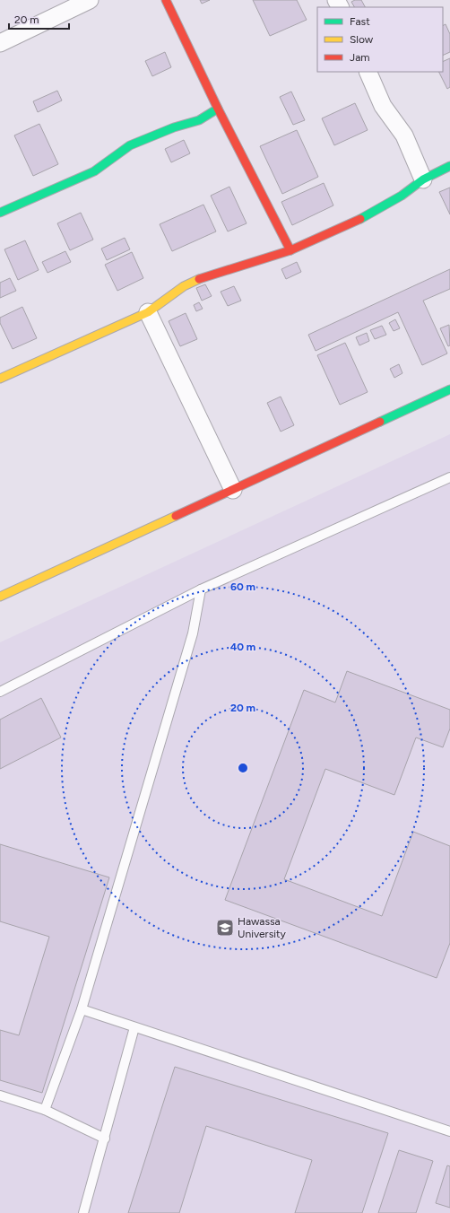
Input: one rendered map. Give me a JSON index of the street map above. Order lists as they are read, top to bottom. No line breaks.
{"places":{"school or university":["Hawassa University"]},"legend":["Fast","Slow","Jam"],"scale_bar":"20 m","rings":["60 m","40 m","20 m"]}
